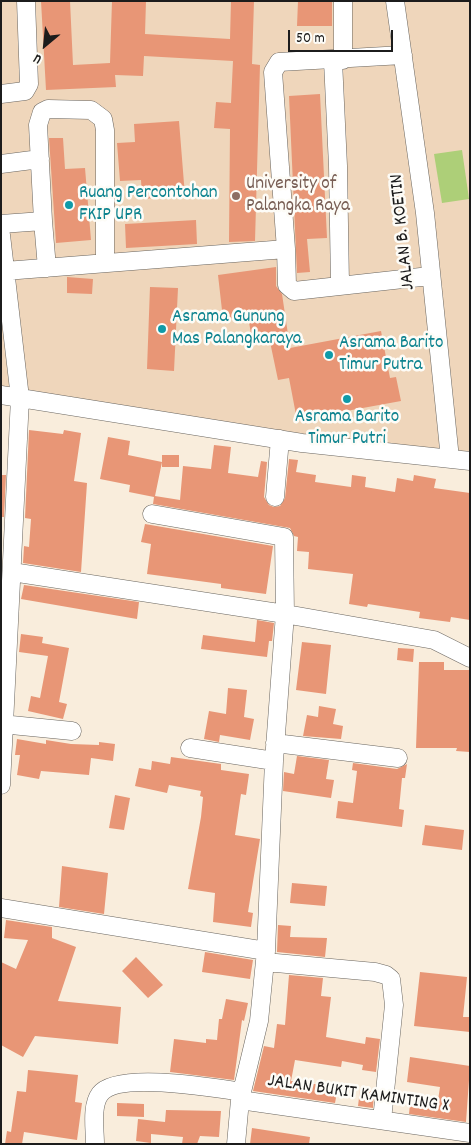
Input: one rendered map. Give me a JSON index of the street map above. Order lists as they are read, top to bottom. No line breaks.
{"streets":{"street":["JALAN B. KOETIN","JALAN BUKIT KAMINTING X"]},"places":["University of Palangka Raya","Ruang Percontohan FKIP UPR","Asrama Gunung Mas Palangkaraya","Asrama Barito Timur Putra","Asrama Barito Timur Putri"],"scale_bar":"50 m","north":"bottom left"}
